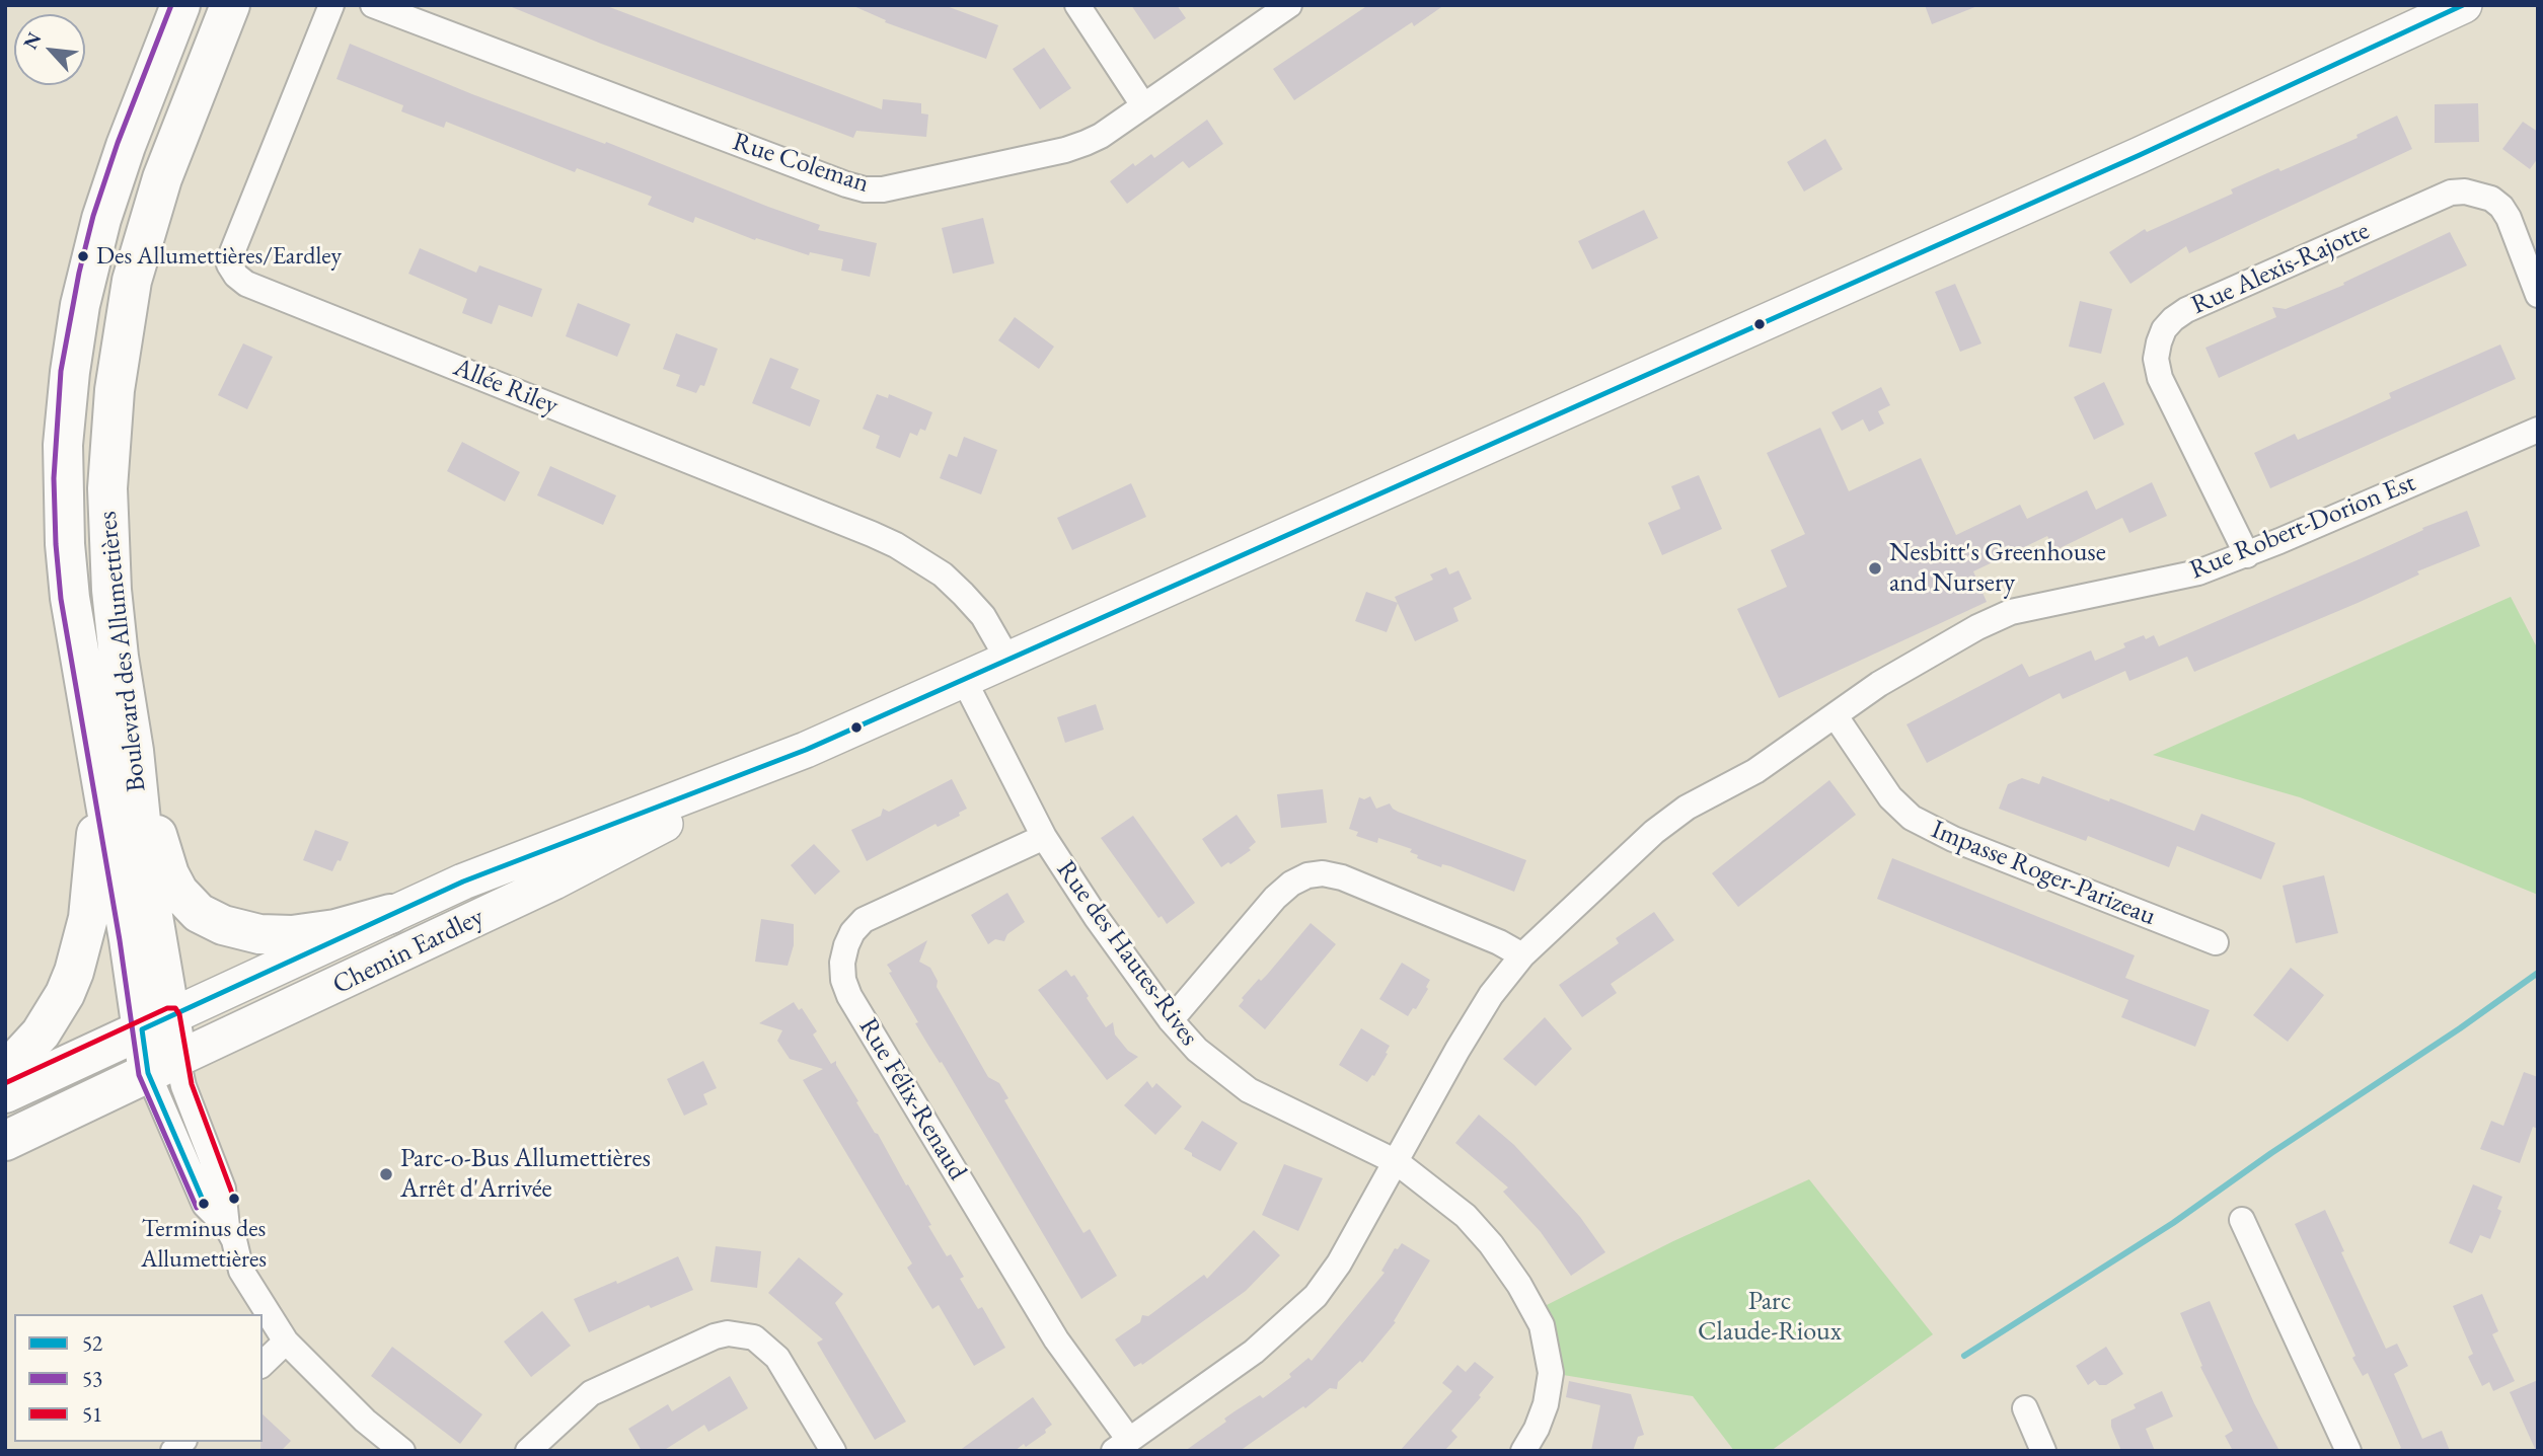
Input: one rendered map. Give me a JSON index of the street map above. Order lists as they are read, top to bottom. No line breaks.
{"streets":{"main road":["Boulevard des Allumettières","Chemin Eardley"],"street":["Rue Coleman","Rue Alexis-Rajotte","Allée Riley","Rue Robert-Dorion Est","Impasse Roger-Parizeau","Rue des Hautes-Rives","Rue Félix-Renaud"]},"crossings":[["Rue Alexis-Rajotte","Rue Robert-Dorion Est"],["Allée Riley","Chemin Eardley"],["Rue Robert-Dorion Est","Impasse Roger-Parizeau"],["Rue Robert-Dorion Est","Rue des Hautes-Rives"],["Rue Robert-Dorion Est","Rue Félix-Renaud"],["Boulevard des Allumettières","Chemin Eardley"],["Chemin Eardley","Rue des Hautes-Rives"],["Rue des Hautes-Rives","Rue Félix-Renaud"]],"parks":["Parc Claude-Rioux"],"places":["Des Allumettières/Eardley","Nesbitt's Greenhouse and Nursery","Parc-o-Bus Allumettières Arrêt d'Arrivée","Terminus des Allumettières"],"lines":["transit line 52","transit line 53","transit line 51"],"legend":["52","53","51"],"north":"top left"}
